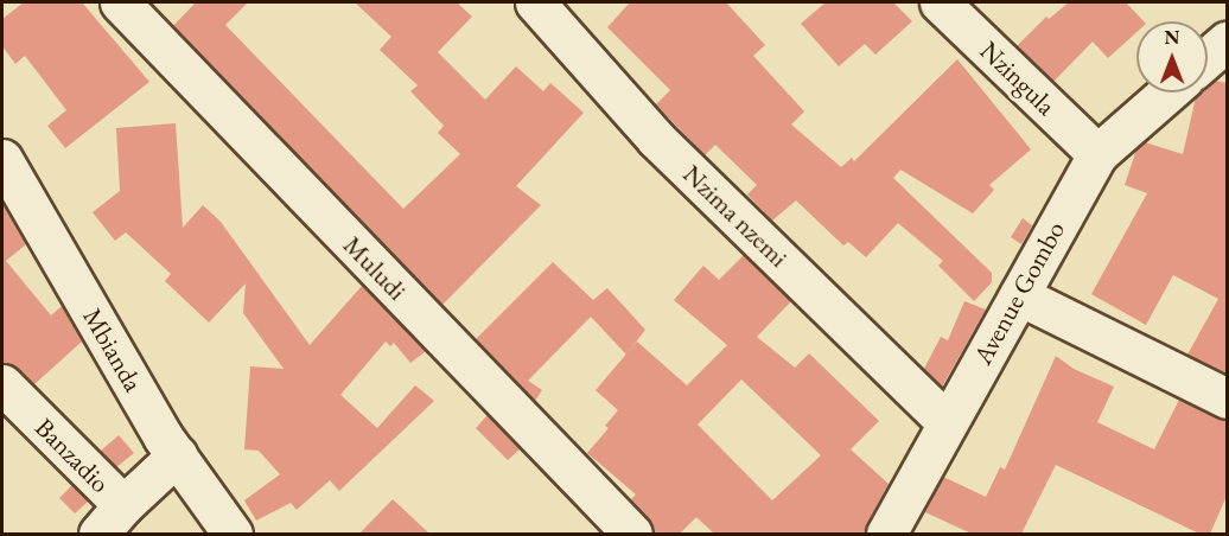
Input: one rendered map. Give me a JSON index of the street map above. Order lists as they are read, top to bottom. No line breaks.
{"streets":{"street":["Nzingula","Nzima nzemi","Muludi","Avenue Gombo","Mbianda","Banzadio"]},"crossings":[["Nzingula","Avenue Gombo"],["Nzima nzemi","Avenue Gombo"],["Mbianda","Banzadio"]],"north":"top"}
